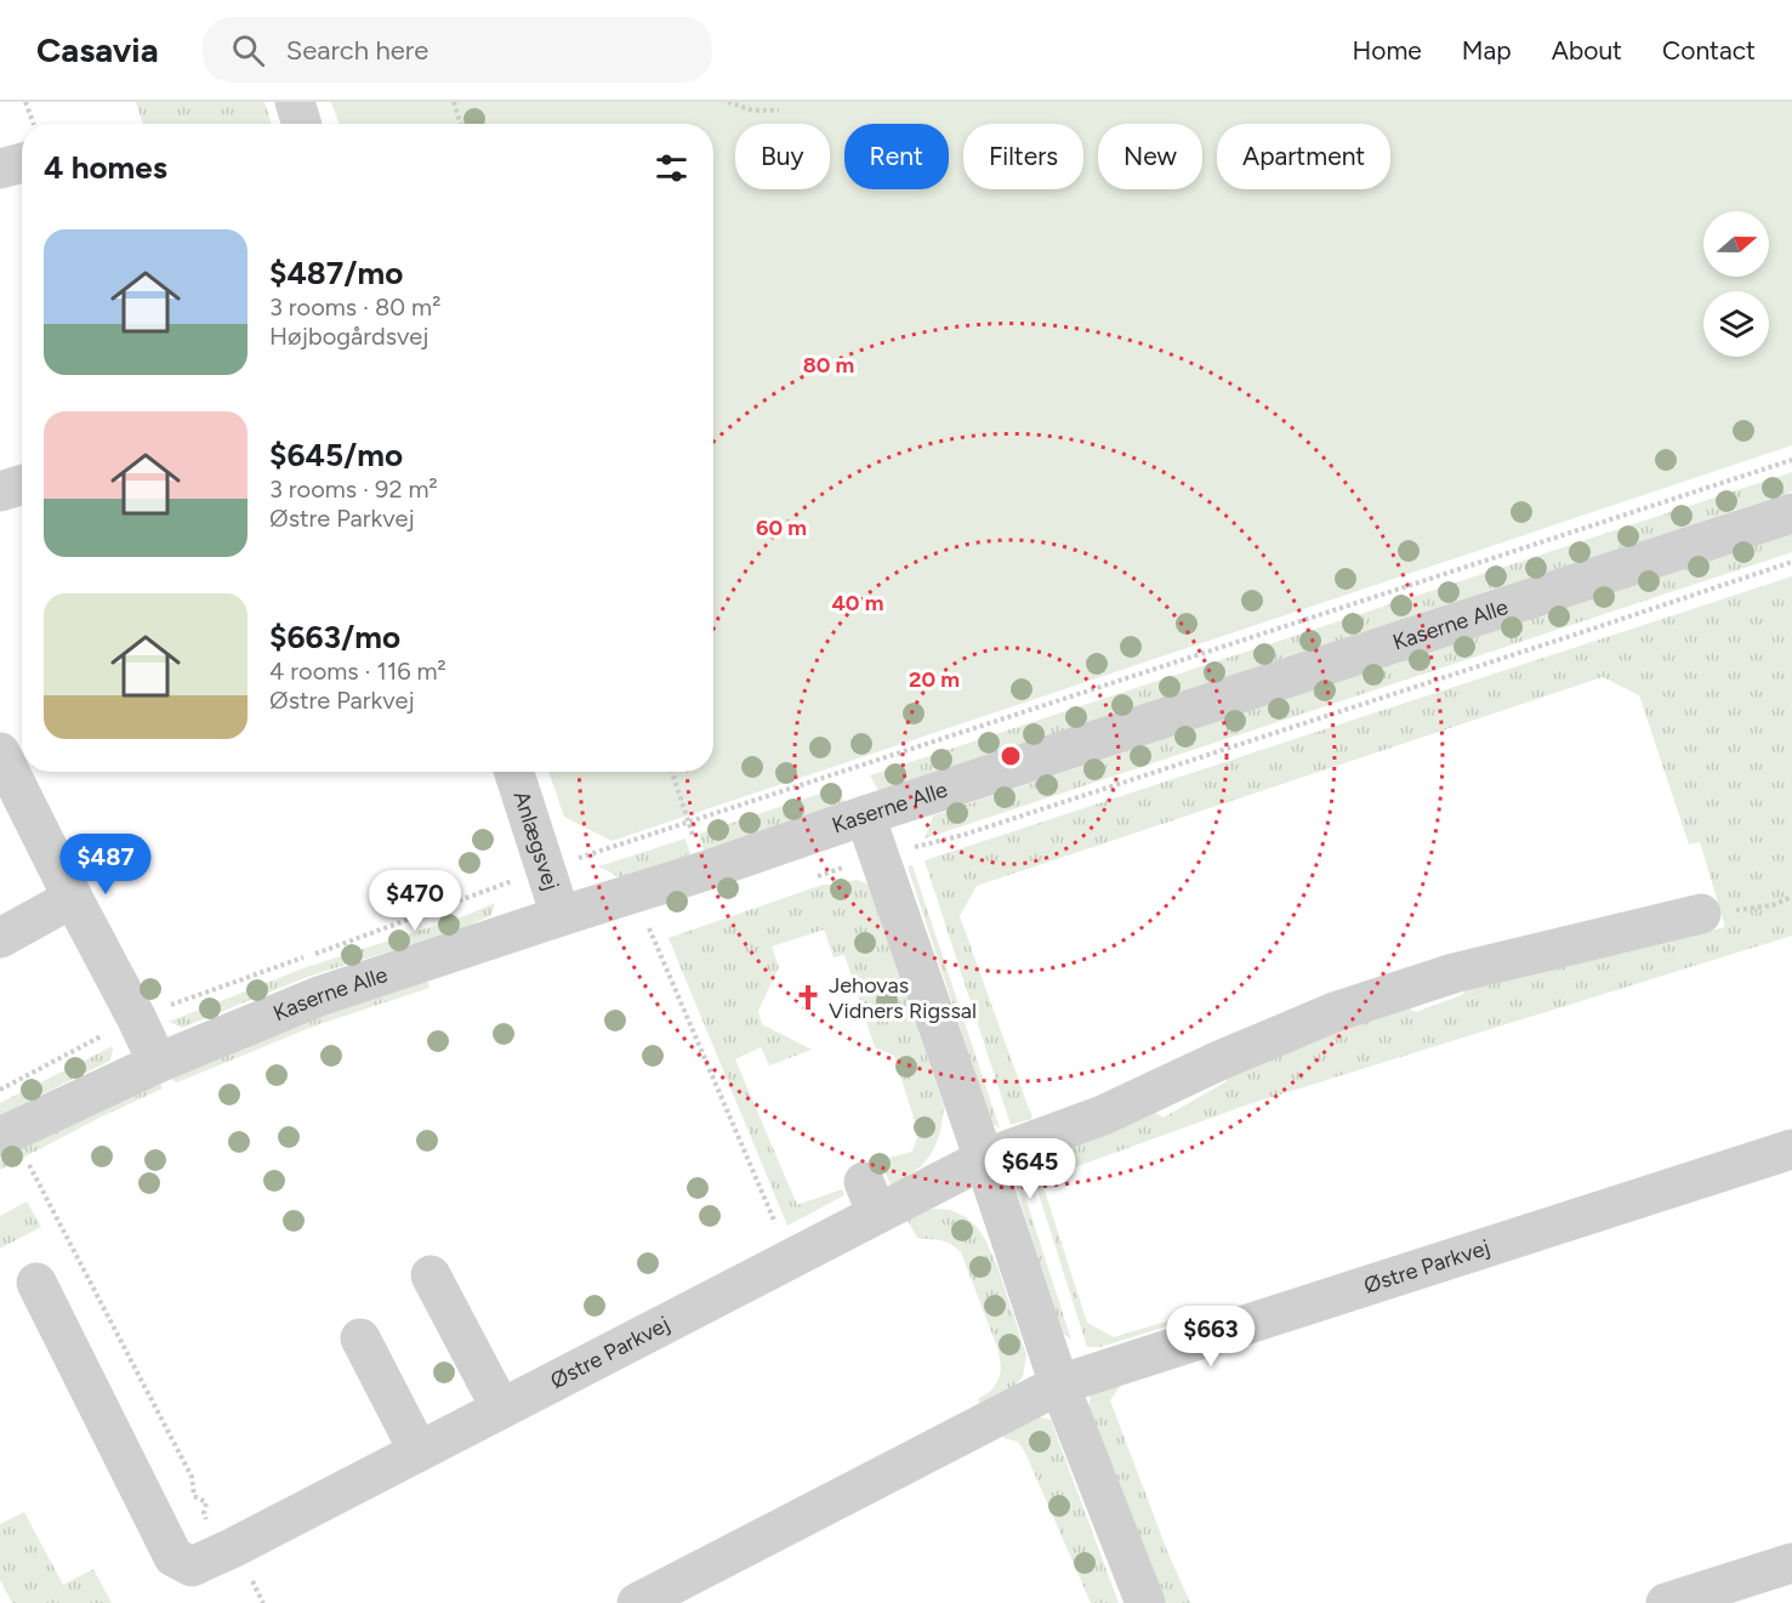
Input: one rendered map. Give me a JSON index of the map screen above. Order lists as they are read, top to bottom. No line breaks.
{"streets":{"street":["Kaserne Alle","Anlægsvej","Østre Parkvej"]},"crossings":[["Kaserne Alle","Anlægsvej"]],"places":{"church":["Jehovas Vidners Rigssal"]},"north":"right","page":{"header":"Casavia","search":"Search here","nav":["Home","Map","About","Contact"],"chip":["Buy","Rent","Filters","New","Apartment"],"heading":"4 homes","list":[{"name":"$487/mo","note":"3 rooms · 80 m² · Højbogårdsvej"},{"name":"$645/mo","note":"3 rooms · 92 m² · Østre Parkvej"},{"name":"$663/mo","note":"4 rooms · 116 m² · Østre Parkvej"}],"price":["$487","$470","$645","$663"]},"rings":["80 m","60 m","40 m","20 m"]}
